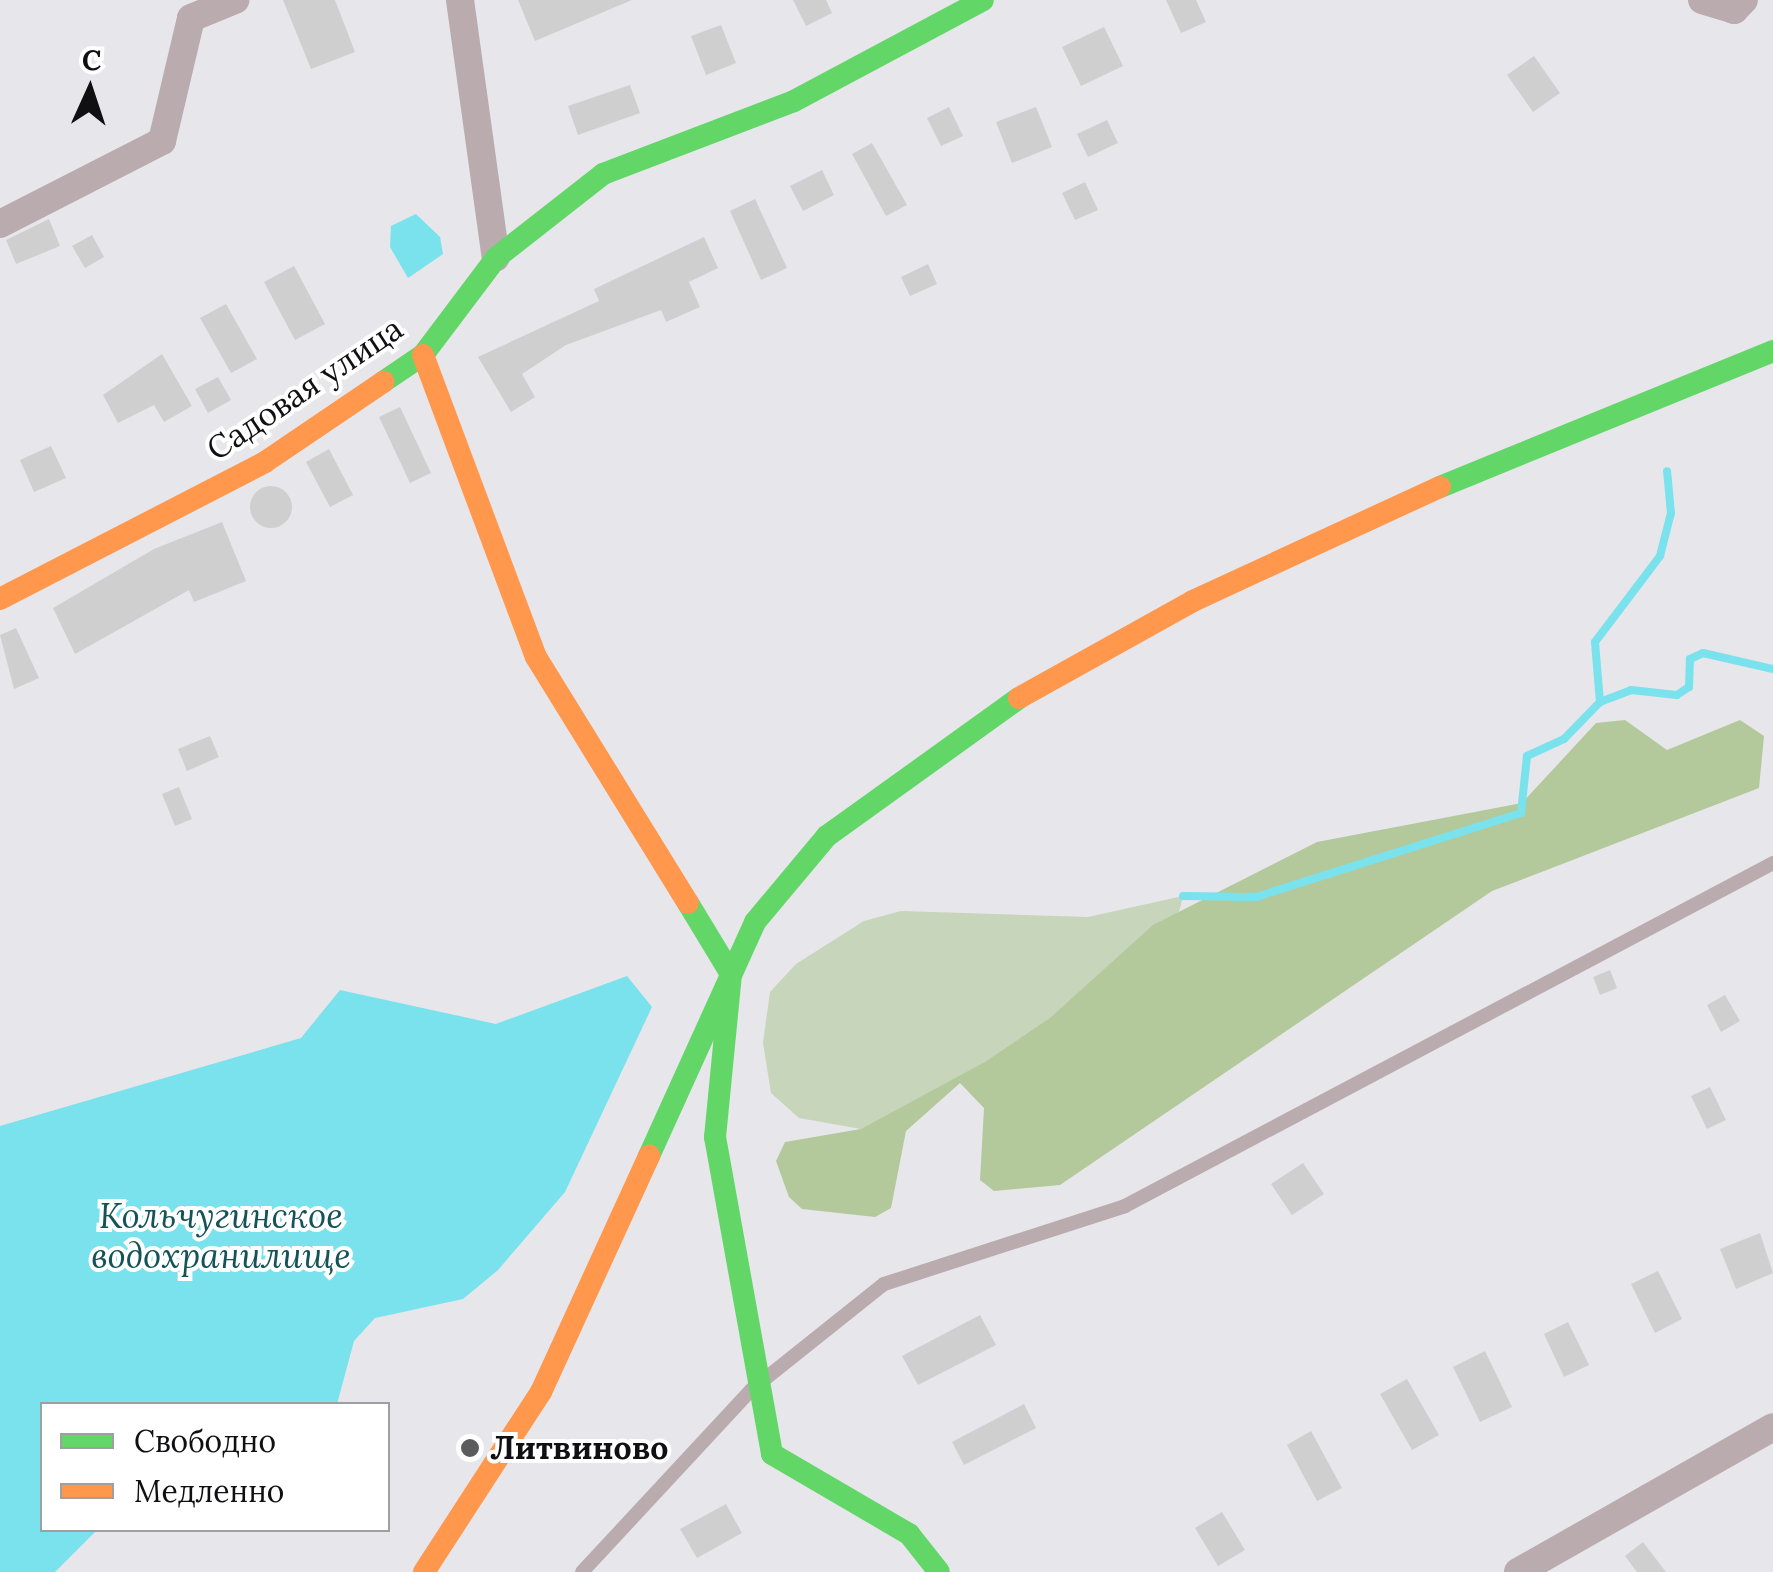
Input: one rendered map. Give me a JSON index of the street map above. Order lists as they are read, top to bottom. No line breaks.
{"streets":{"street":["Садовая улица"]},"water":["Кольчугинское водохранилище"],"places":["Литвиново"],"legend":["Свободно","Медленно"],"north":"top"}
